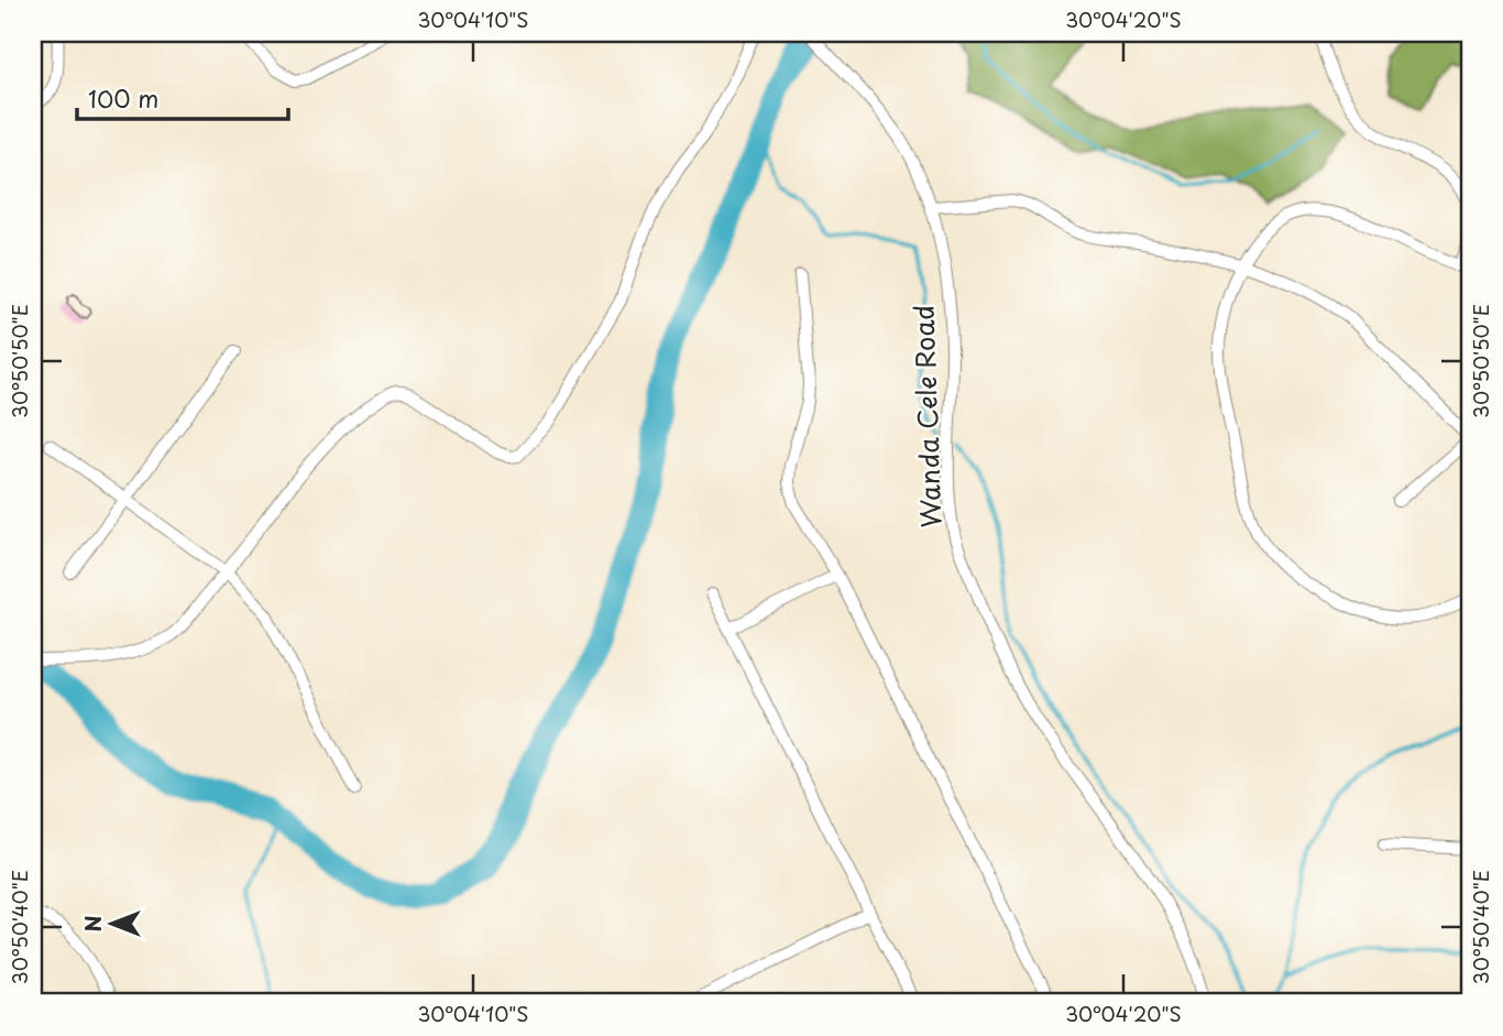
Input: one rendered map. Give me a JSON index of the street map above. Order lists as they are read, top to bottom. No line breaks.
{"streets":{"street":["Wanda Cele Road"]},"scale_bar":"100 m","north":"left","coordinates":["30°04'10\"S","30°04'20\"S","30°50'50\"E","30°50'40\"E"]}
